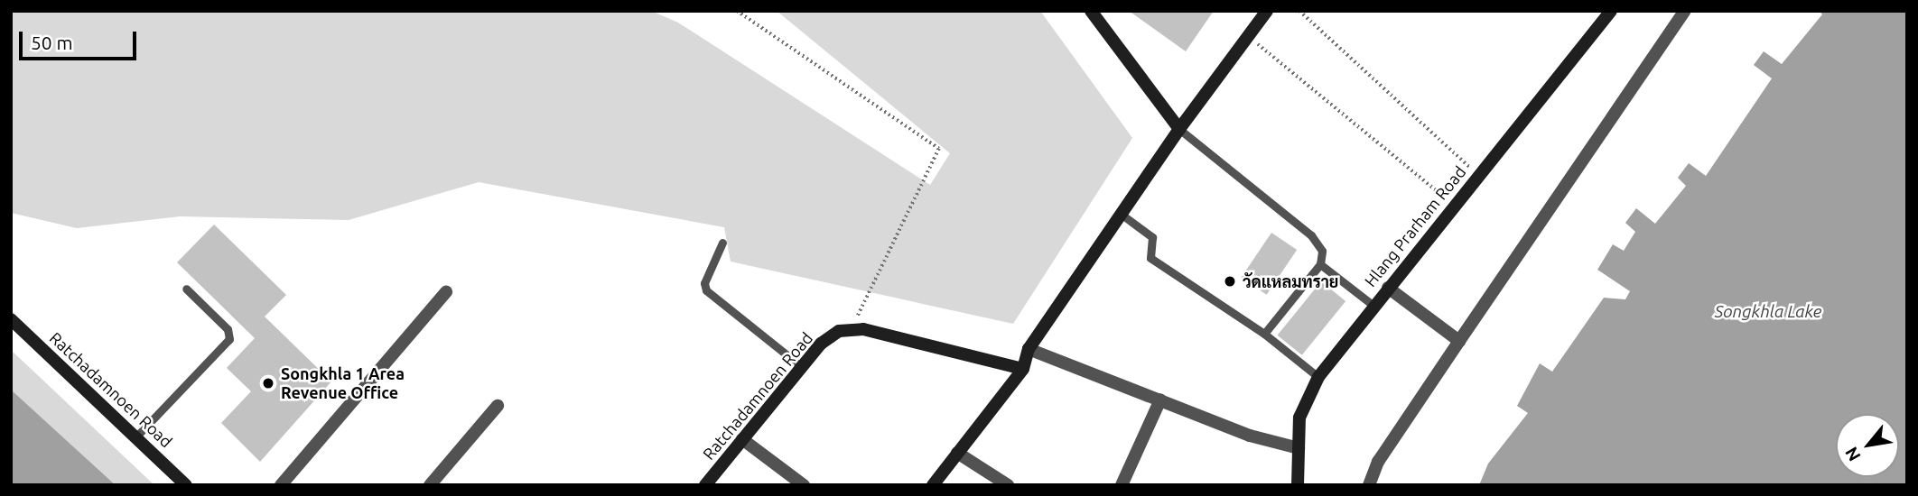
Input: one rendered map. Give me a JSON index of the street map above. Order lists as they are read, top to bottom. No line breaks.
{"streets":{"street":["Hlang Prarham Road","Ratchadamnoen Road"]},"water":["Songkhla Lake"],"places":["วัดแหลมทราย","Songkhla 1 Area Revenue Office"],"scale_bar":"50 m","north":"bottom left"}
